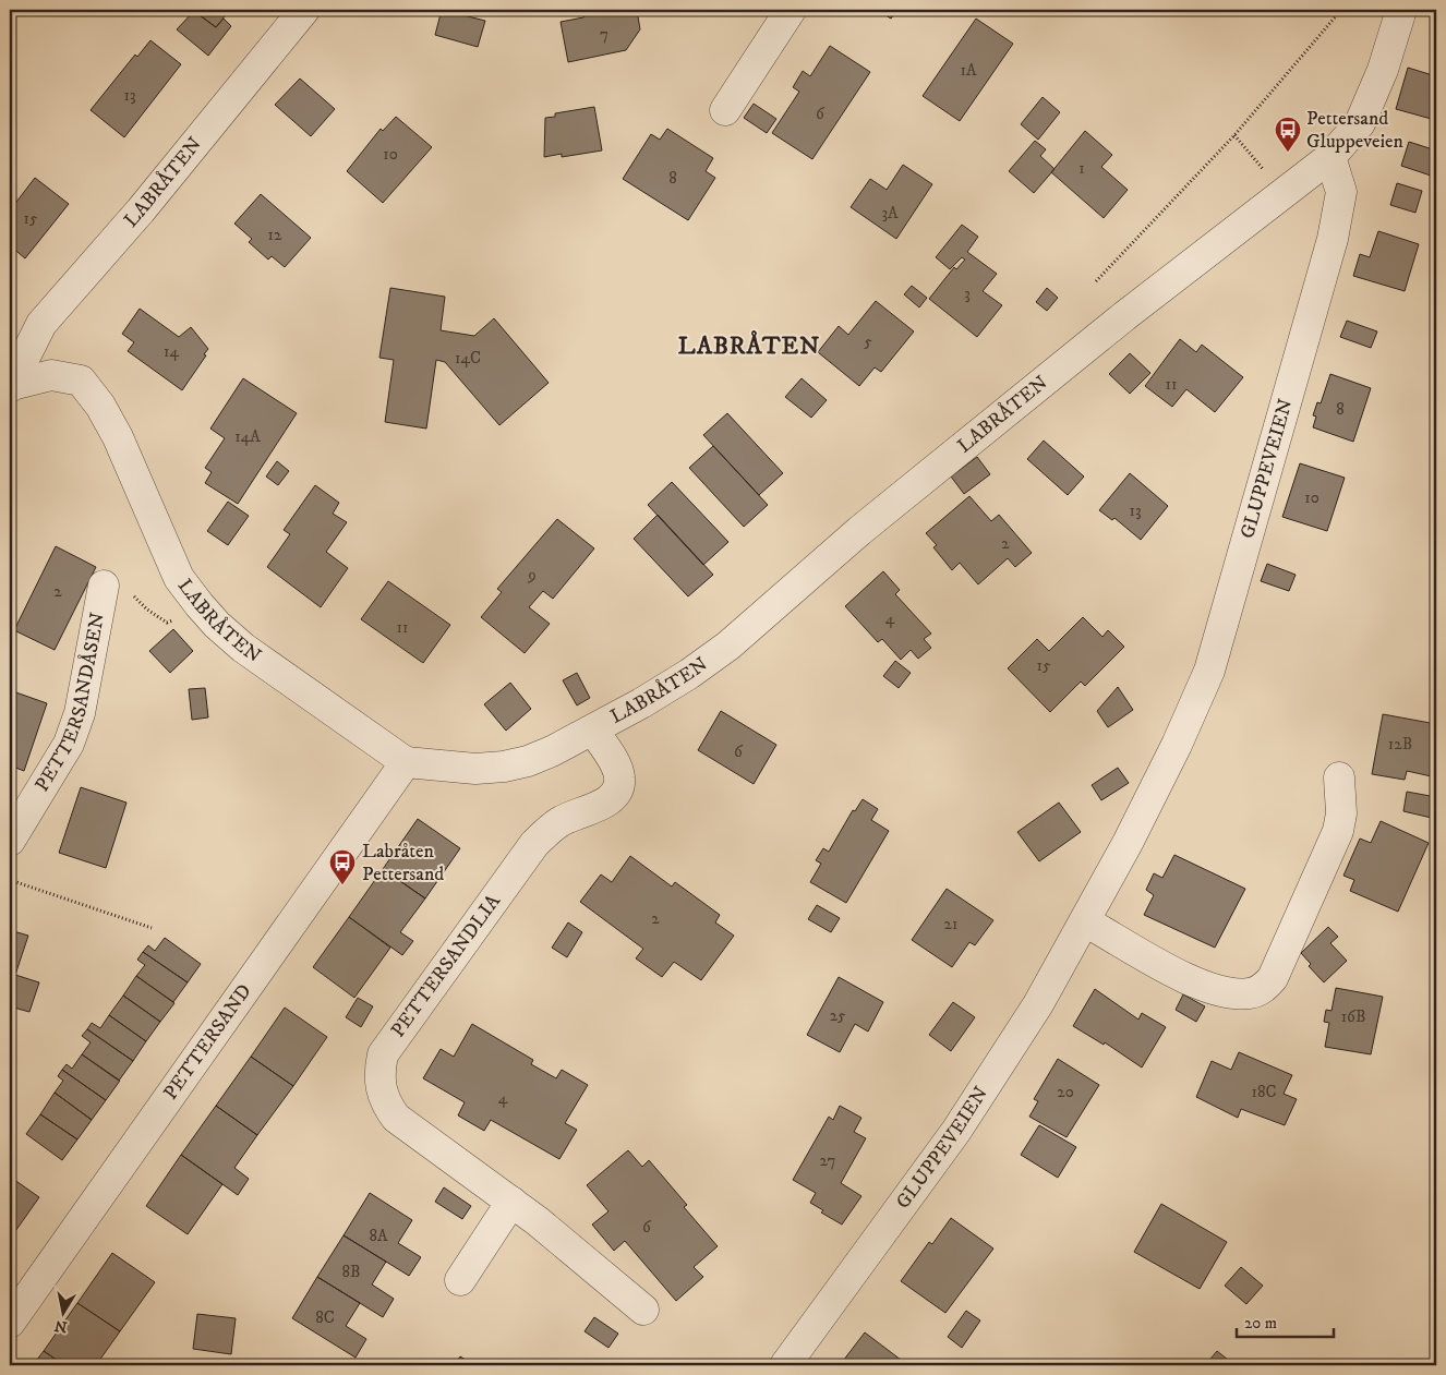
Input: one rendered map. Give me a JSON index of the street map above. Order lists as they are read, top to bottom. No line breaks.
{"streets":{"street":["LABRÅTEN","GLUPPEVEIEN","PETTERSANDÅSEN","PETTERSANDLIA","PETTERSAND"]},"crossings":[["LABRÅTEN","GLUPPEVEIEN"],["LABRÅTEN","PETTERSANDLIA"],["LABRÅTEN","PETTERSAND"]],"districts":["LABRÅTEN"],"places":{"bus stop":["Pettersand Gluppeveien","Labråten Pettersand"]},"house_numbers":["7","1A","13","6","10","1","8","3A","15","12","3","5","14","14C","11","8","14A","10","13","2","9","2","4","11","15","12B","6","2","21","25","16B","20","18C","4","27","6","8A","8B","8C"],"scale_bar":"20 m","north":"bottom"}
